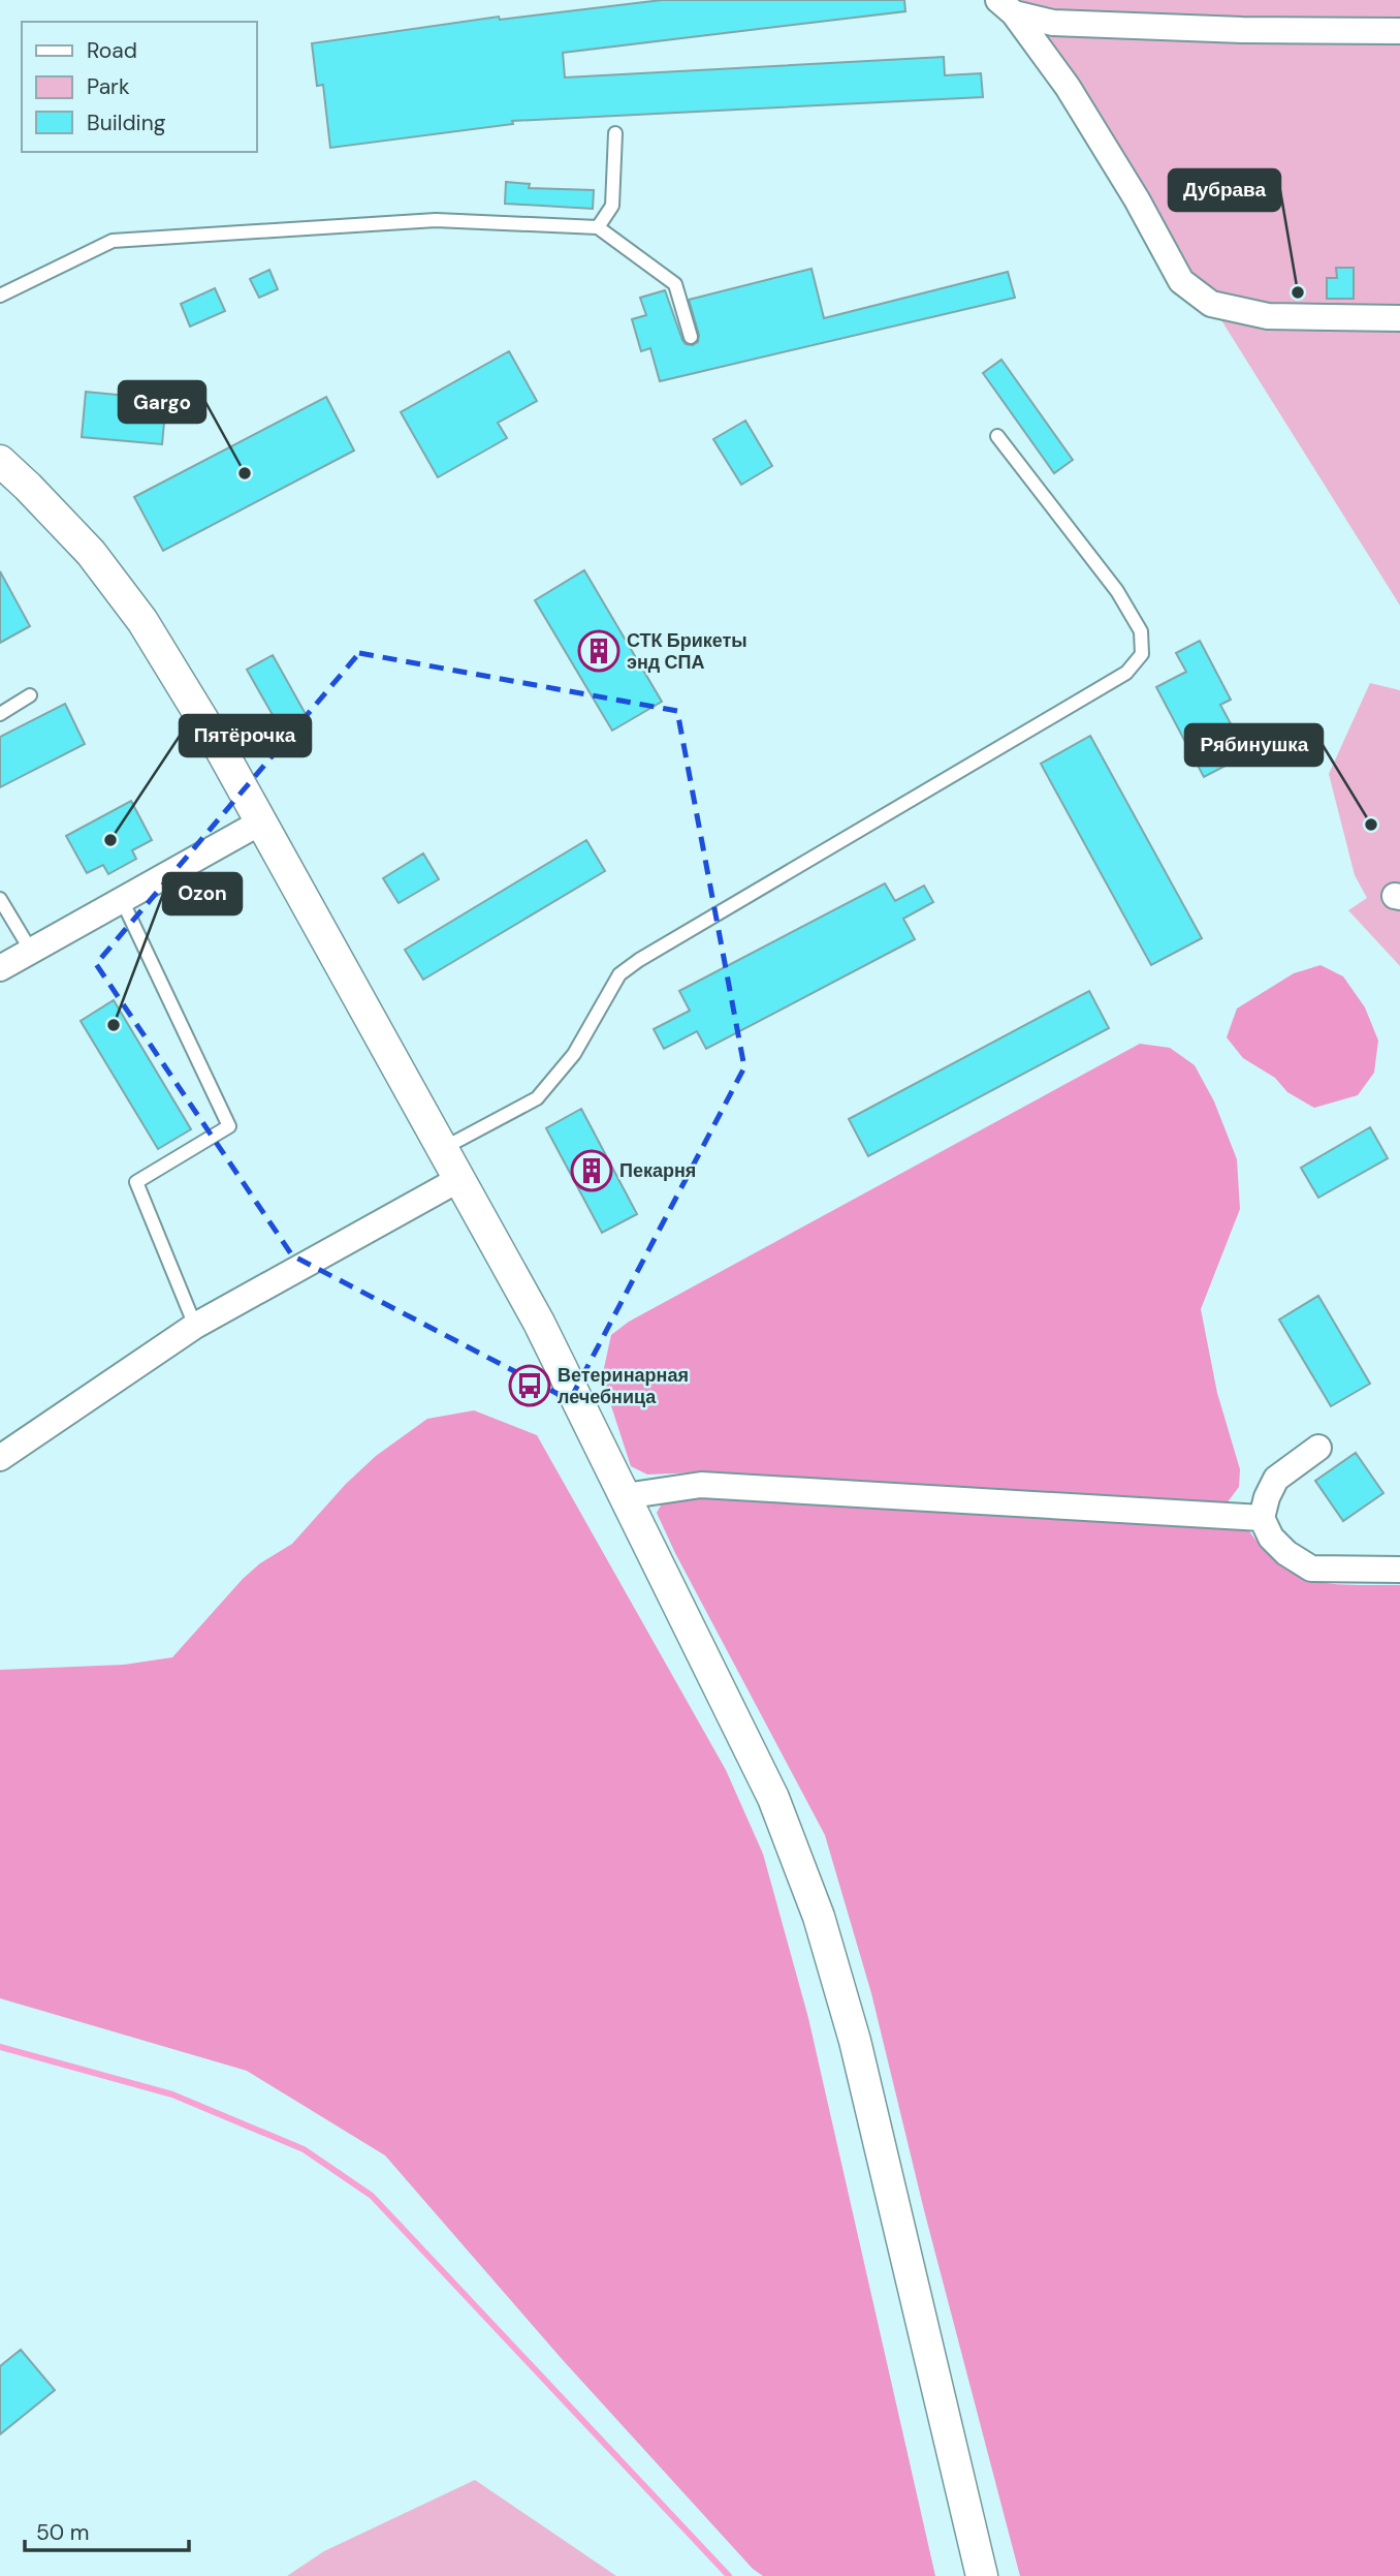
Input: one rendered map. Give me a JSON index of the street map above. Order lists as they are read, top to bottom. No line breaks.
{"places":{"other":["Дубрава","Gargo","Рябинушка","Пятёрочка","Ozon"],"building":["СТК Брикеты энд СПА","Пекарня"],"bus stop":["Ветеринарная лечебница"]},"legend":["Road","Park","Building"],"scale_bar":"50 m"}
